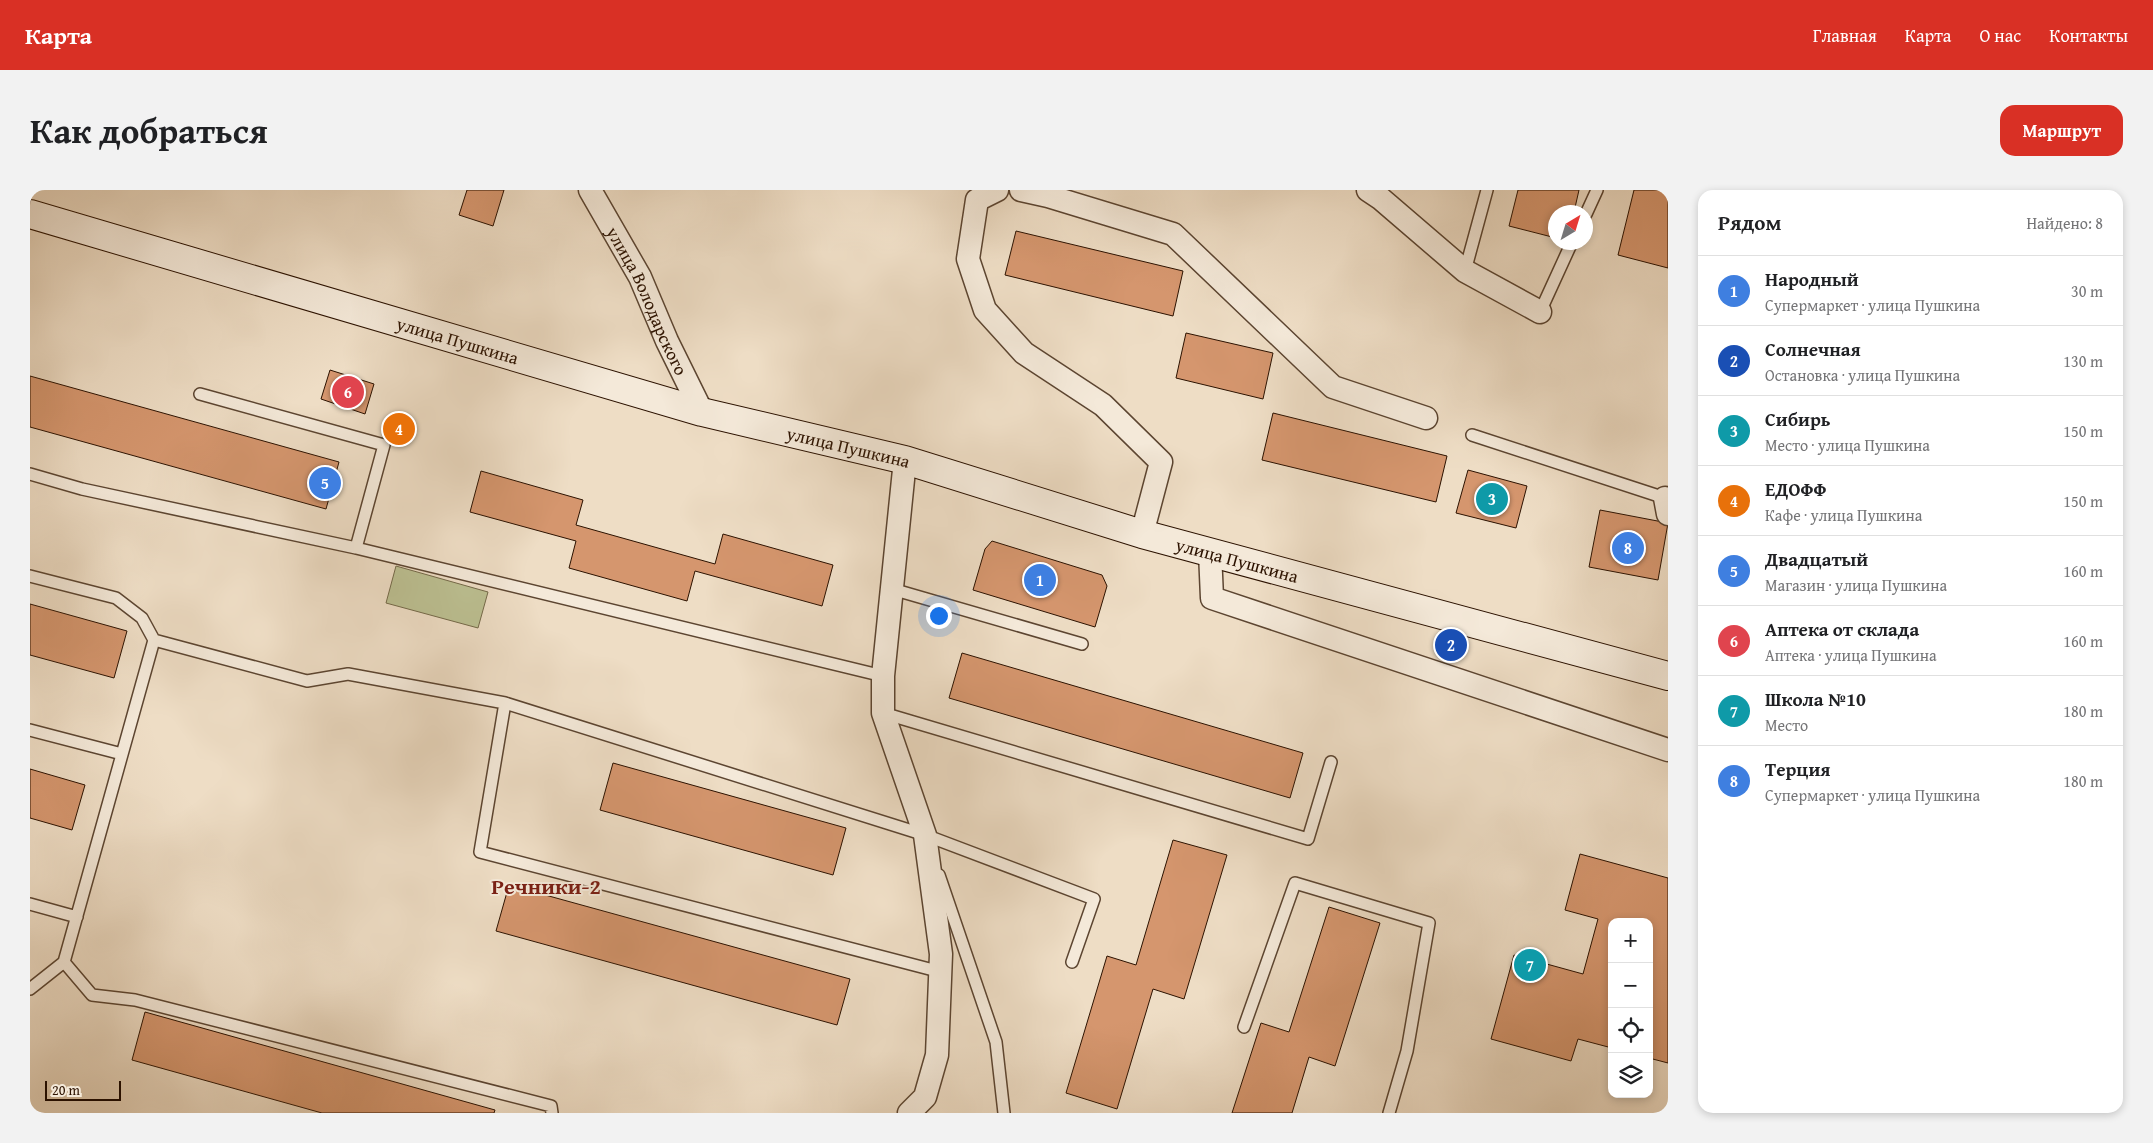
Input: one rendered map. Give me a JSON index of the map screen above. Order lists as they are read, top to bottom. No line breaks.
{"streets":{"main road":["улица Пушкина"],"street":["улица Володарского"]},"crossings":[["улица Володарского","улица Пушкина"]],"districts":["Речники-2"],"scale_bar":"20 m","north":"top right","page":{"header":"Карта","nav":["Главная","Карта","О нас","Контакты"],"title":"Как добраться","buttons":"Маршрут","heading":["Рядом","Найдено: 8"],"list":[{"mark":"1","name":"Народный","note":"Супермаркет · улица Пушкина","value":"30 m"},{"mark":"2","name":"Солнечная","note":"Остановка · улица Пушкина","value":"130 m"},{"mark":"3","name":"Сибирь","note":"Место · улица Пушкина","value":"150 m"},{"mark":"4","name":"ЕДОФФ","note":"Кафе · улица Пушкина","value":"150 m"},{"mark":"5","name":"Двадцатый","note":"Магазин · улица Пушкина","value":"160 m"},{"mark":"6","name":"Аптека от склада","note":"Аптека · улица Пушкина","value":"160 m"},{"mark":"7","name":"Школа №10","note":"Место","value":"180 m"},{"mark":"8","name":"Терция","note":"Супермаркет · улица Пушкина","value":"180 m"}],"pins":["6","4","5","3","8","1","2","7"],"map_buttons":["+","−"],"scale":"20 m"}}
